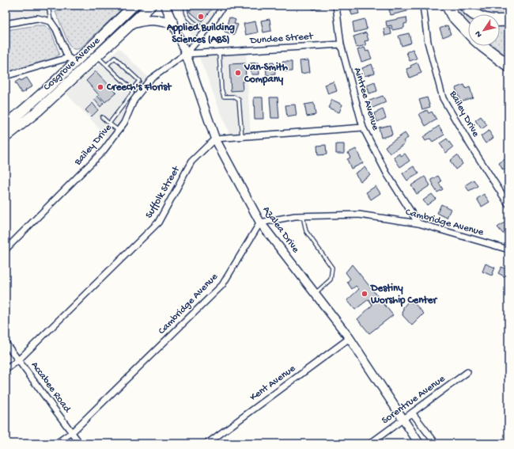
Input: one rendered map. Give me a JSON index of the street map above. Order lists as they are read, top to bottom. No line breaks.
{"streets":{"main road":["Cosgrove Avenue"],"street":["Dundee Street","Aintree Avenue","Bailey Drive","Suffolk Street","Cambridge Avenue","Azalea Drive","Kent Avenue","Accabee Road","Sorentrue Avenue"]},"crossings":[["Dundee Street","Aintree Avenue"],["Dundee Street","Bailey Drive"],["Dundee Street","Azalea Drive"],["Aintree Avenue","Cambridge Avenue"],["Bailey Drive","Azalea Drive"],["Suffolk Street","Azalea Drive"],["Suffolk Street","Accabee Road"],["Cambridge Avenue","Azalea Drive"],["Cambridge Avenue","Accabee Road"],["Azalea Drive","Kent Avenue"],["Azalea Drive","Sorentrue Avenue"]],"places":["Applied Building Sciences (ABS)","Van-Smith Company","Creech's Florist","Destiny Worship Center"],"north":"bottom left"}
